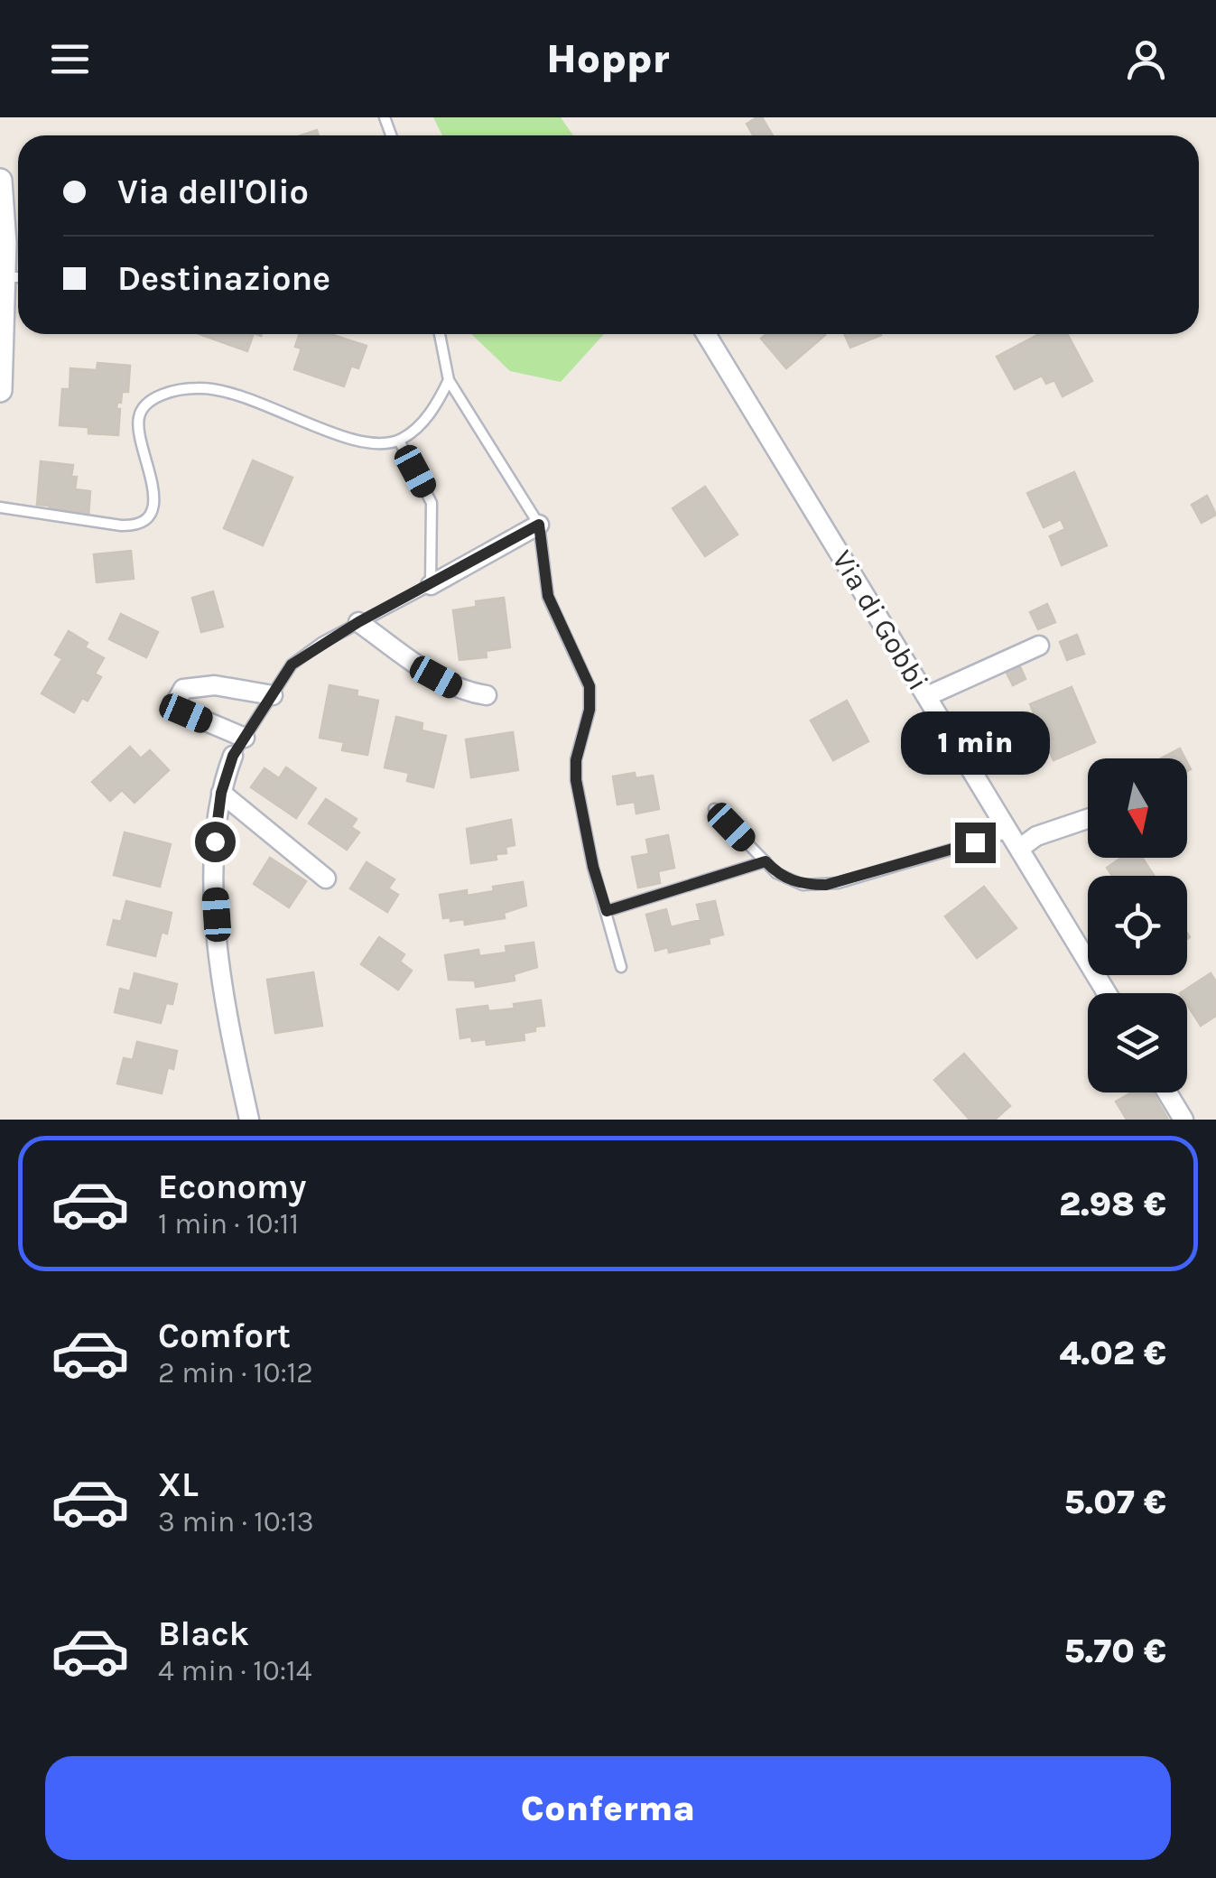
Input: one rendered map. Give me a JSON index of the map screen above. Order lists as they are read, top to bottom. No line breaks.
{"streets":{"street":["Via di Gobbi"]},"north":"bottom","page":{"header":"Hoppr","banner":["Via dell'Olio","Destinazione"],"bubble":"1 min","list":[{"name":"Economy","note":"1 min · 10:11","value":"2.98 €"},{"name":"Comfort","note":"2 min · 10:12","value":"4.02 €"},{"name":"XL","note":"3 min · 10:13","value":"5.07 €"},{"name":"Black","note":"4 min · 10:14","value":"5.70 €"}],"buttons":"Conferma"}}
